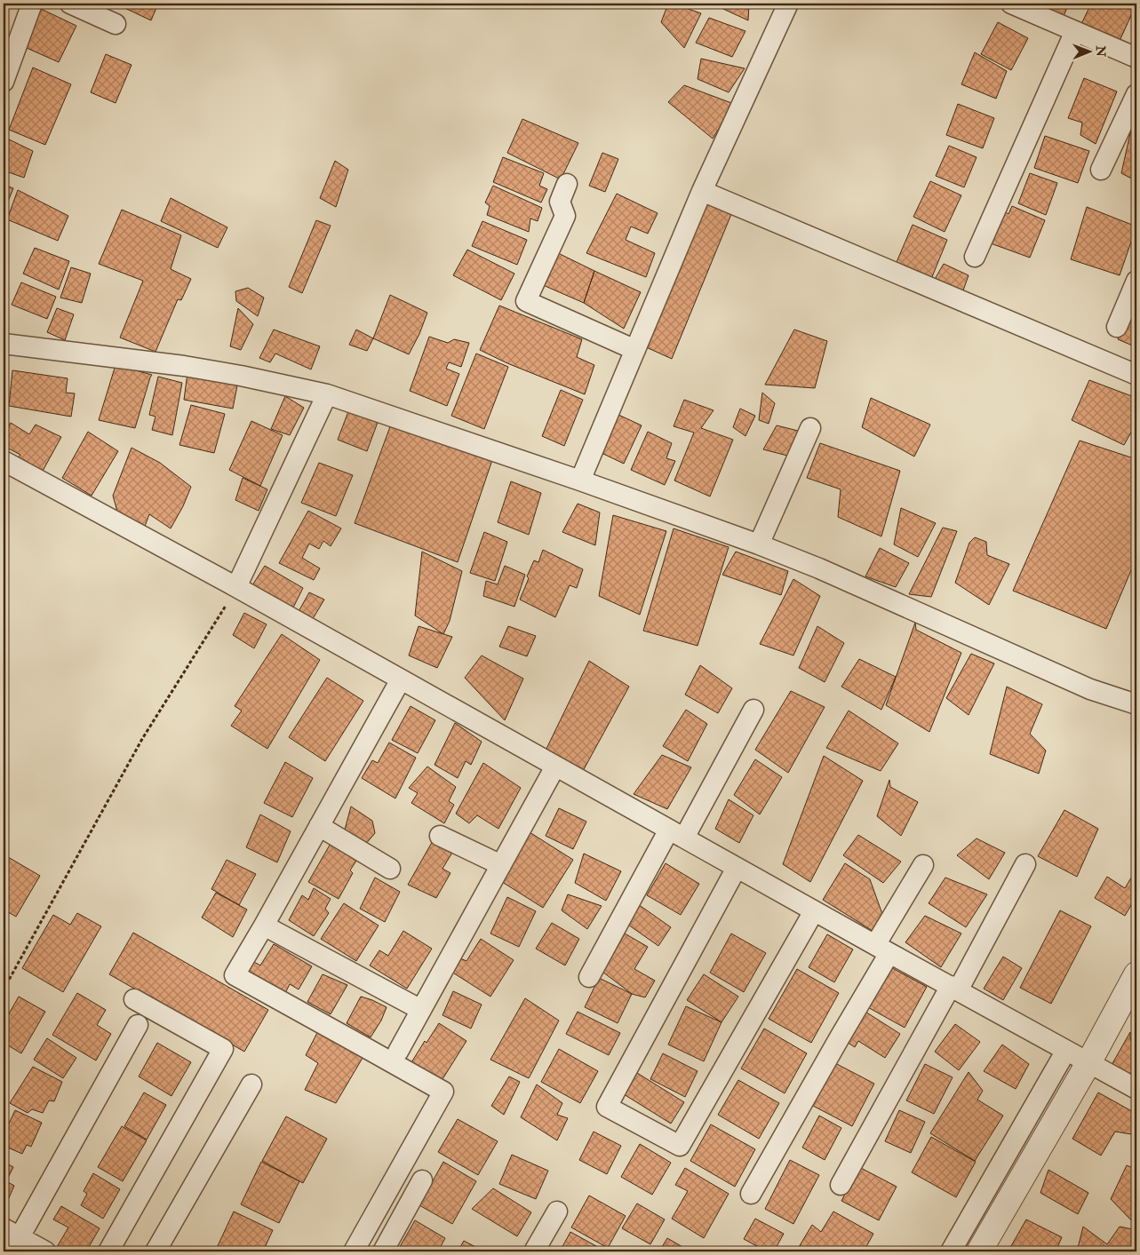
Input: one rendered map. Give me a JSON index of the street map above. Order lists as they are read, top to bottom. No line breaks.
{"north":"right"}
